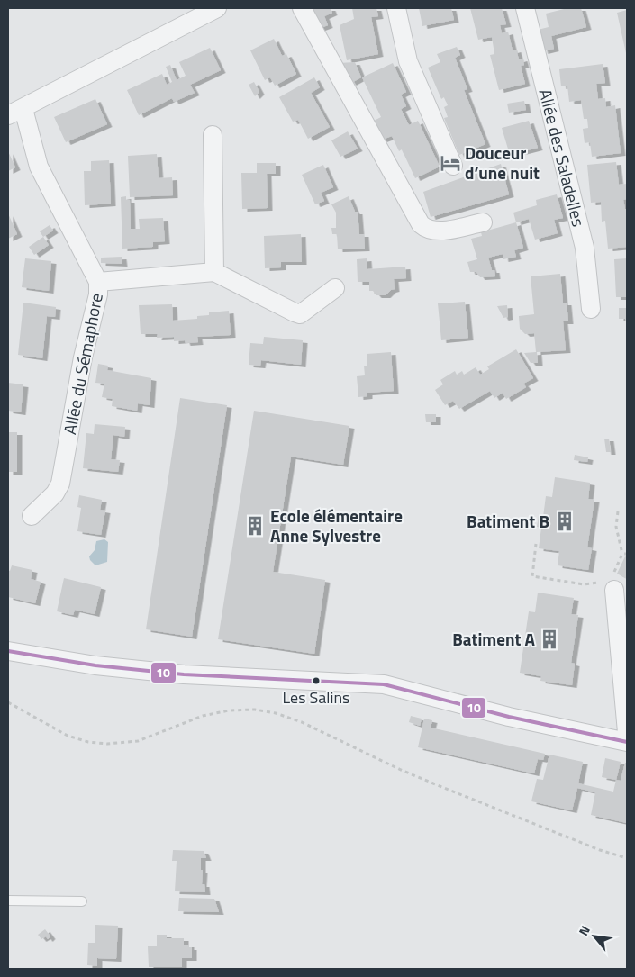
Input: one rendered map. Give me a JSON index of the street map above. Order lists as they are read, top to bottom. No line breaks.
{"streets":{"street":["Allée des Saladelles","Allée du Sémaphore"]},"places":{"hotel":["Douceur d’une nuit"],"building":["Batiment B","Ecole élémentaire Anne Sylvestre","Batiment A"],"other":["Les Salins"]},"lines":["transit line 10"],"north":"top left"}
